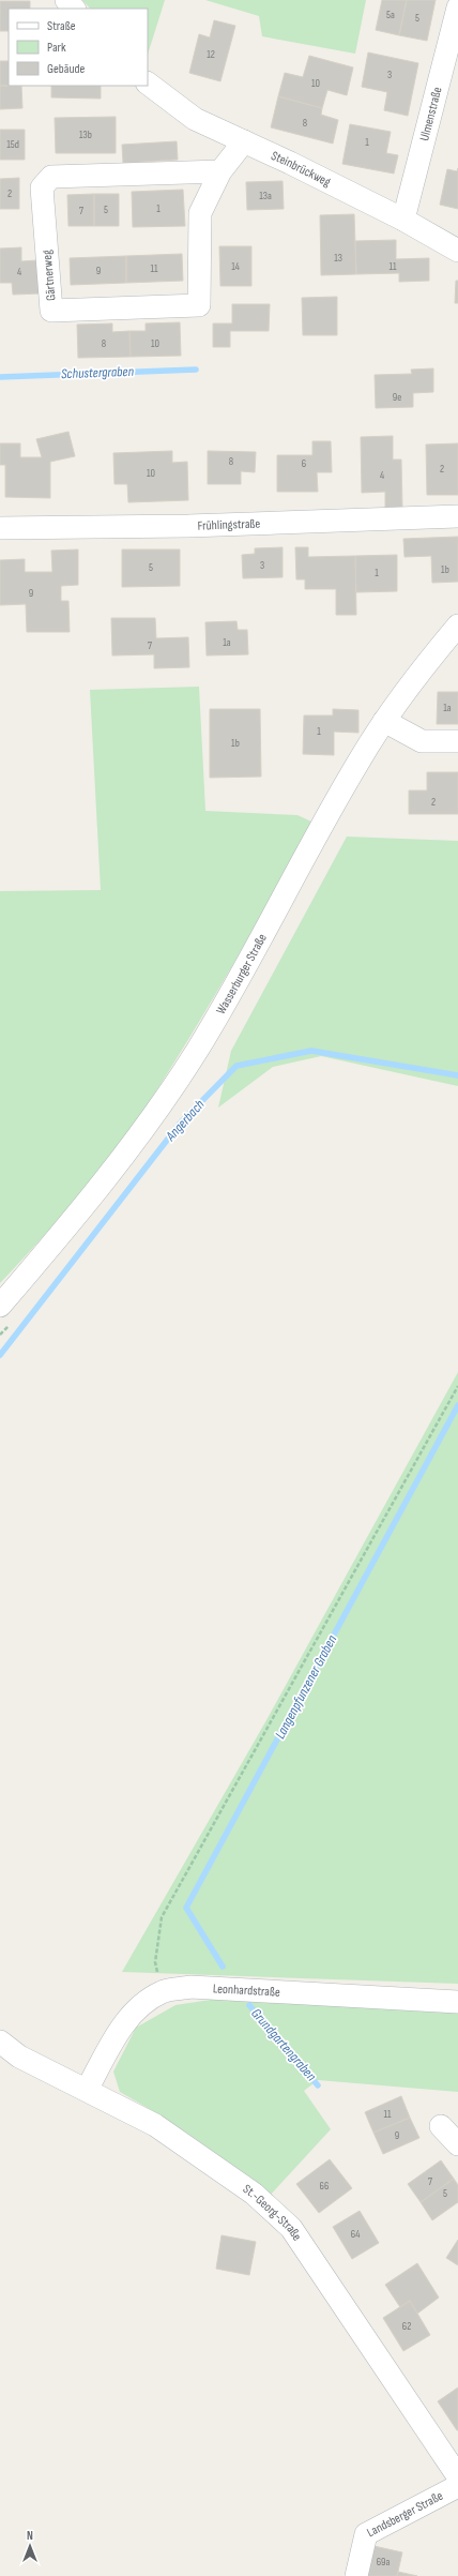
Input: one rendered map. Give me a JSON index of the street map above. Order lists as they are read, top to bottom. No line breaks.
{"streets":{"street":["Ulmenstraße","Steinbrückweg","Gärtnerweg","Frühlingstraße","Wasserburger Straße","Leonhardstraße","St.-Georg-Straße","Landsberger Straße"]},"crossings":[["Ulmenstraße","Steinbrückweg"],["Steinbrückweg","Gärtnerweg"],["Leonhardstraße","St.-Georg-Straße"]],"water":["Schustergraben","Angerbach","Langenpfunzener Graben","Grundgartengraben"],"house_numbers":["5a","5","12","3","10","8","13b","1","15d","2","13a","1","5","7","13","14","11","11","9","4","8","10","9e","8","6","2","10","4","3","5","1b","1","9","1a","7","1a","1","1b","2","11","9","7","66","5","64","62","69a"],"legend":["Straße","Park","Gebäude"],"north":"top"}
